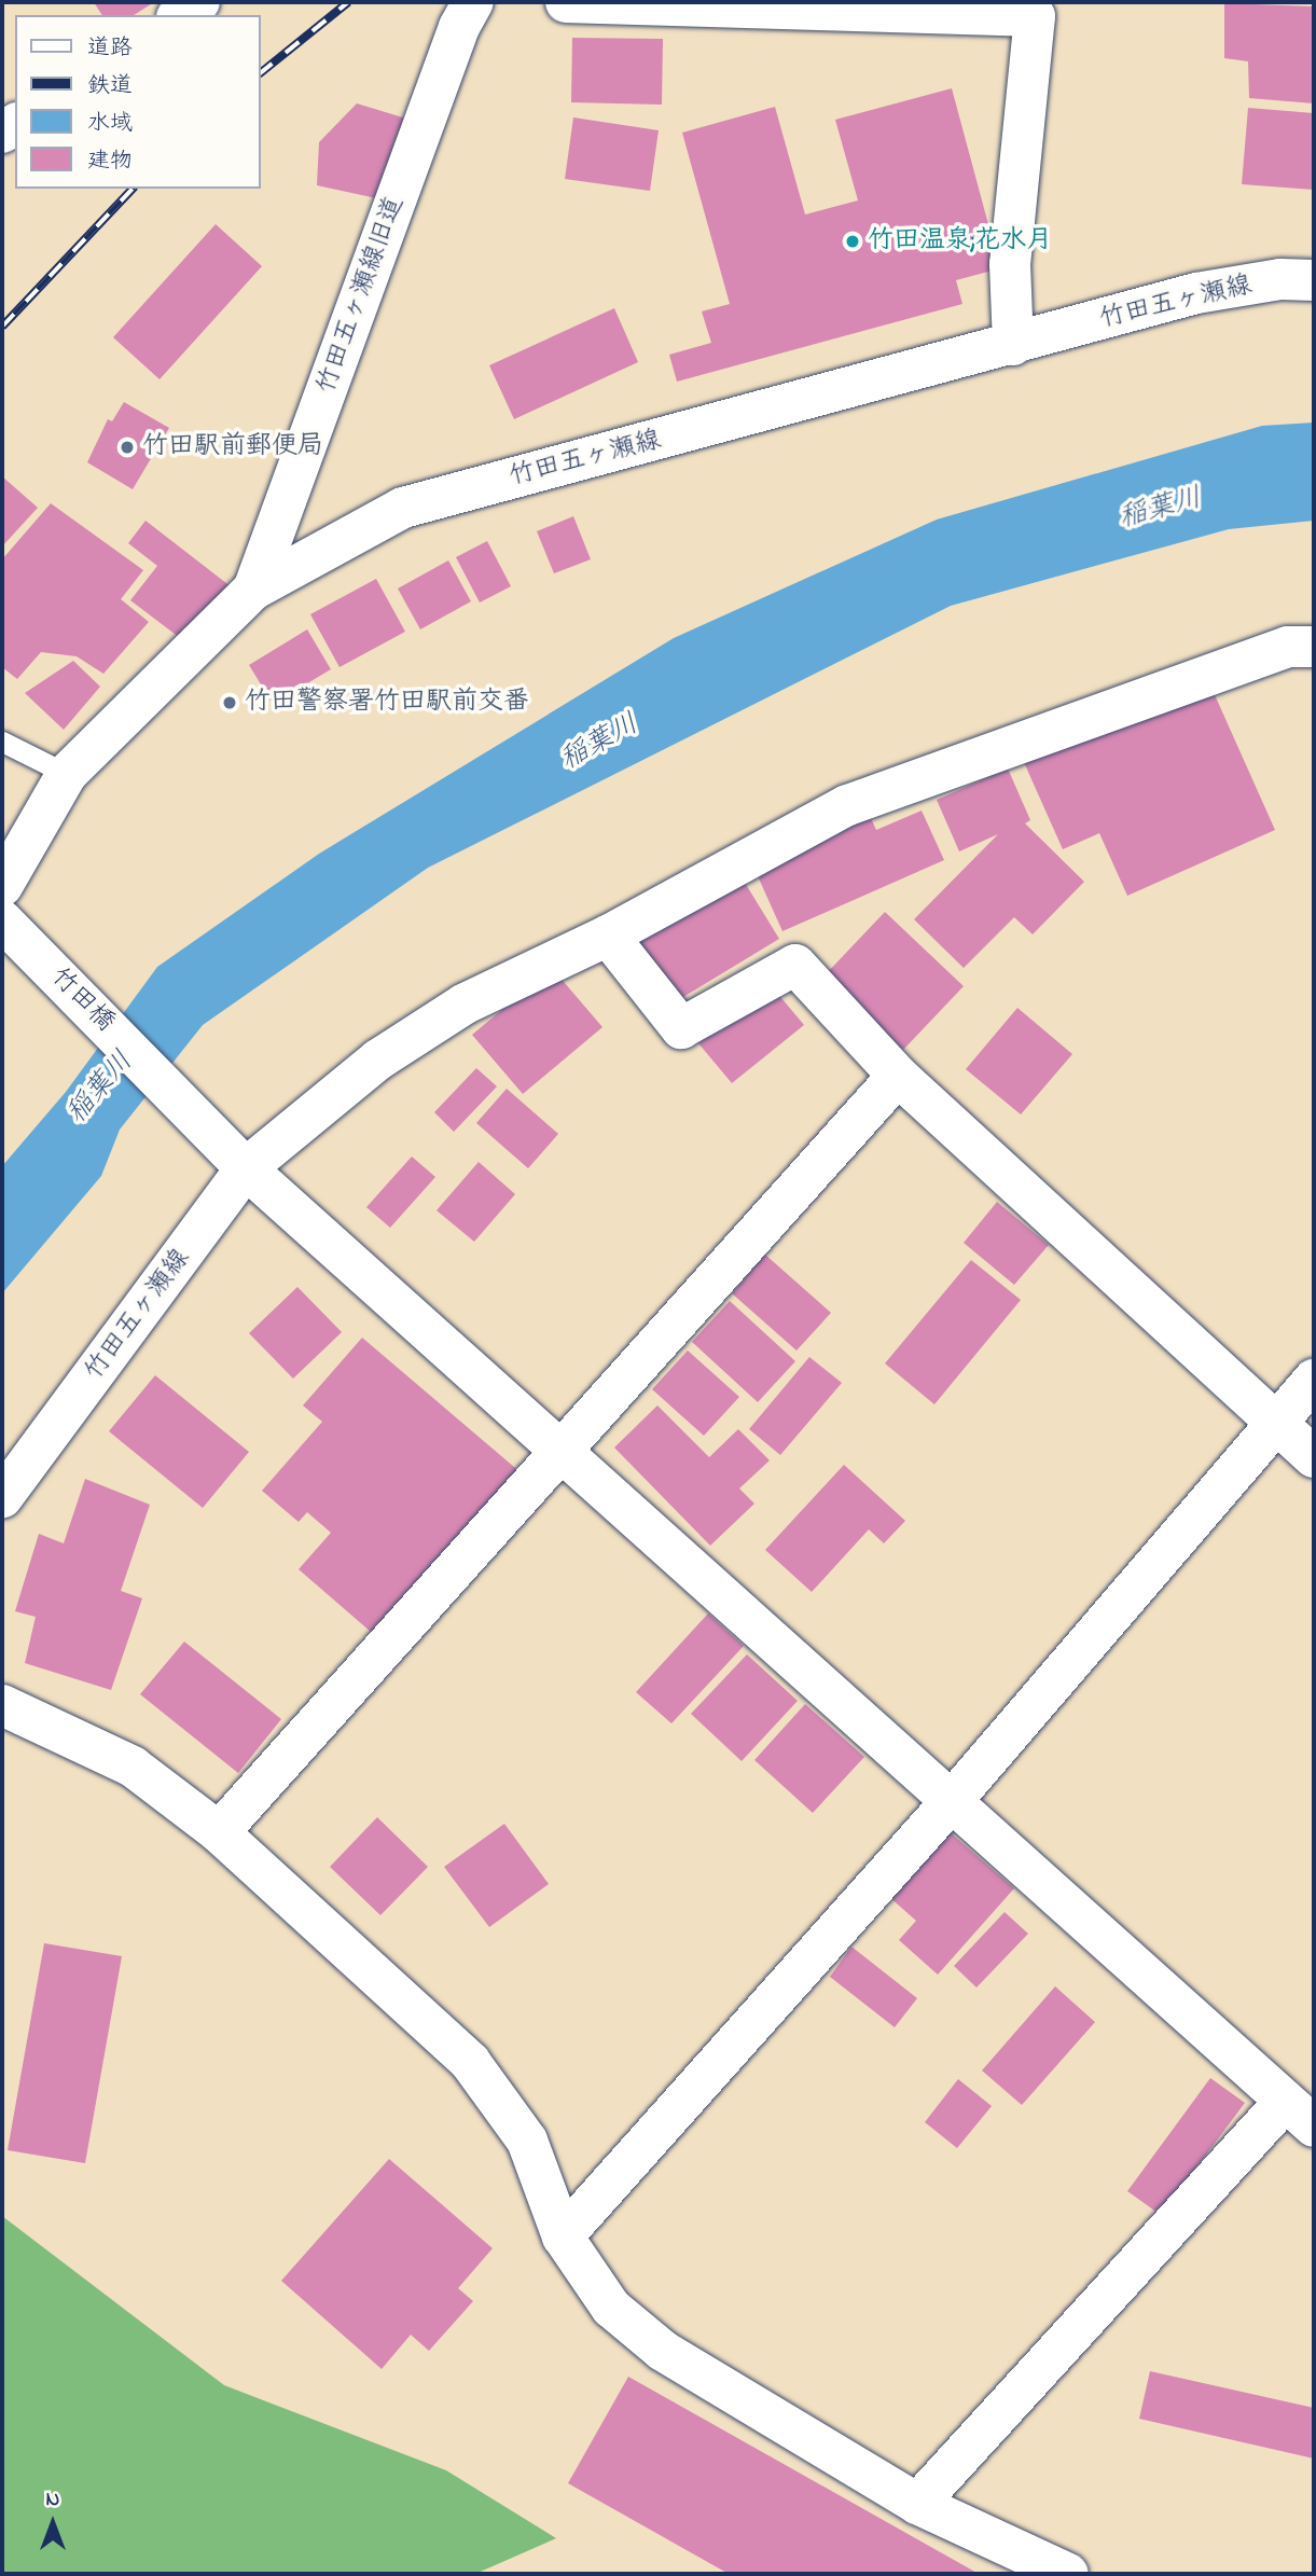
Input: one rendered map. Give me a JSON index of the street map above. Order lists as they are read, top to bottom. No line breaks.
{"streets":{"street":["竹田五ヶ瀬線旧道","竹田五ヶ瀬線","竹田橋"]},"crossings":[["竹田五ヶ瀬線旧道","竹田五ヶ瀬線"],["竹田五ヶ瀬線","竹田橋"]],"water":["稲葉川"],"places":["竹田温泉;花水月","竹田駅前郵便局","竹田警察署竹田駅前交番"],"legend":["道路","鉄道","水域","建物"],"north":"top"}
